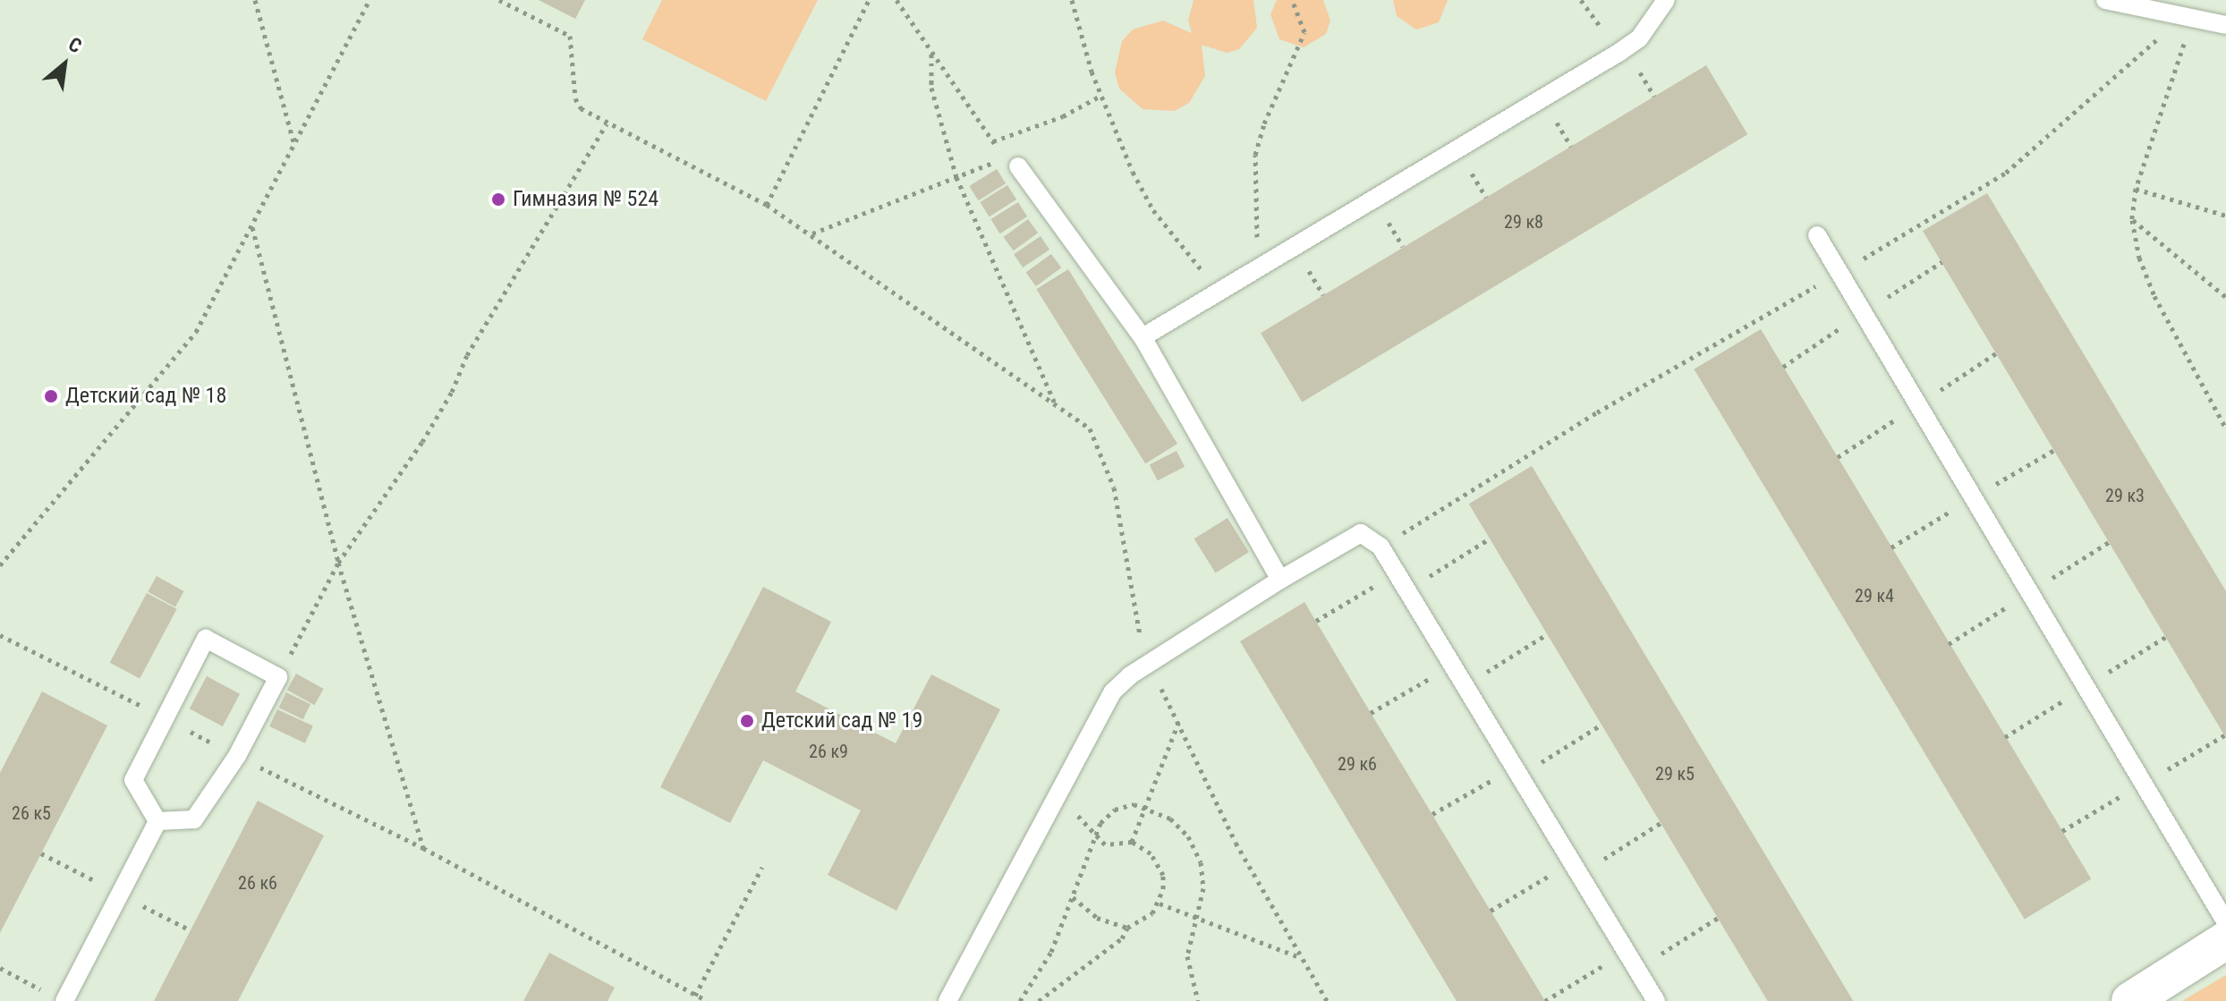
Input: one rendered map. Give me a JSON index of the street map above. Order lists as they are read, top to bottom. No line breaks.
{"places":["Гимназия № 524","Детский сад № 18","Детский сад № 19"],"house_numbers":["29 к8","29 к3","29 к4","26 к9","29 к6","29 к5","26 к5","26 к6"],"north":"top right"}
